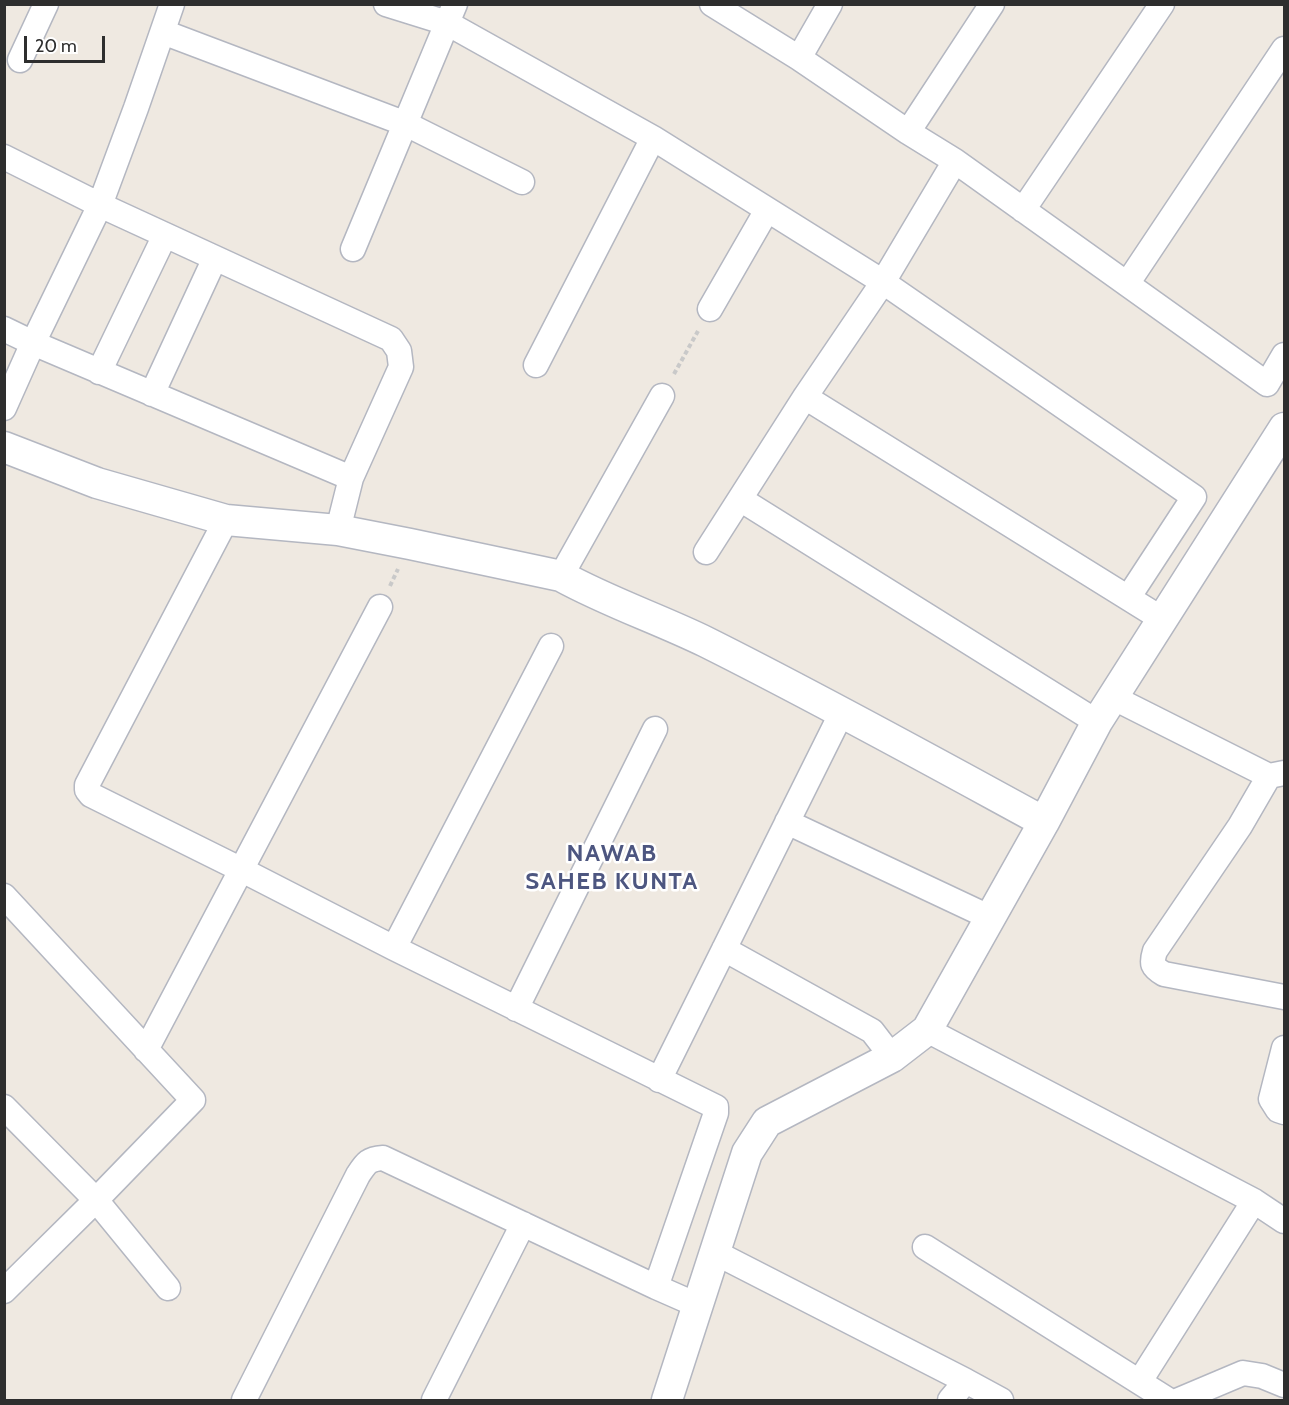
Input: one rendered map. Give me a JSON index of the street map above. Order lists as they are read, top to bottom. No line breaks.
{"districts":["NAWAB SAHEB KUNTA"],"scale_bar":"20 m"}
